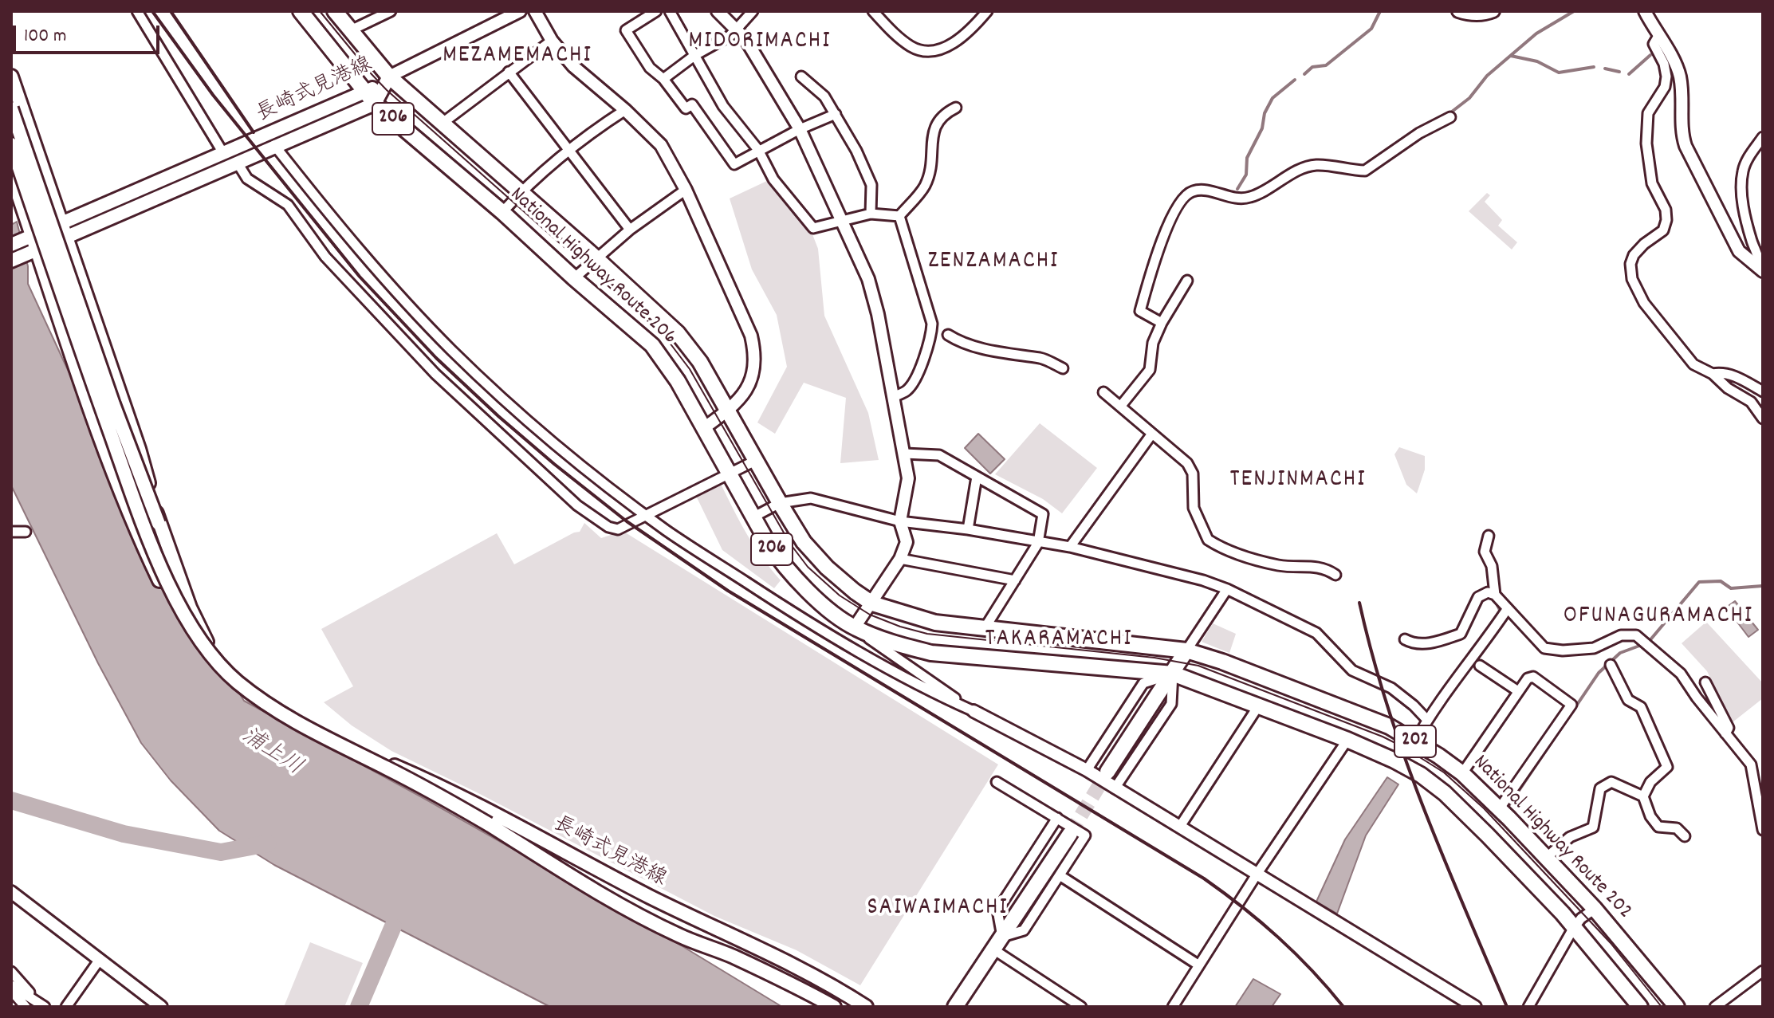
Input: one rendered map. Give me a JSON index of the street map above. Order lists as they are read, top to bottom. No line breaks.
{"streets":{"highway":["206","National Highway Route 206","202","National Highway Route 202"],"main road":["長崎式見港線"]},"crossings":[["長崎式見港線","National Highway Route 206"],["National Highway Route 206","202"],["National Highway Route 206","National Highway Route 202"]],"districts":["MIDORIMACHI","MEZAMEMACHI","ZENZAMACHI","TENJINMACHI","OFUNAGURAMACHI","TAKARAMACHI","SAIWAIMACHI"],"water":["浦上川"],"scale_bar":"100 m"}
